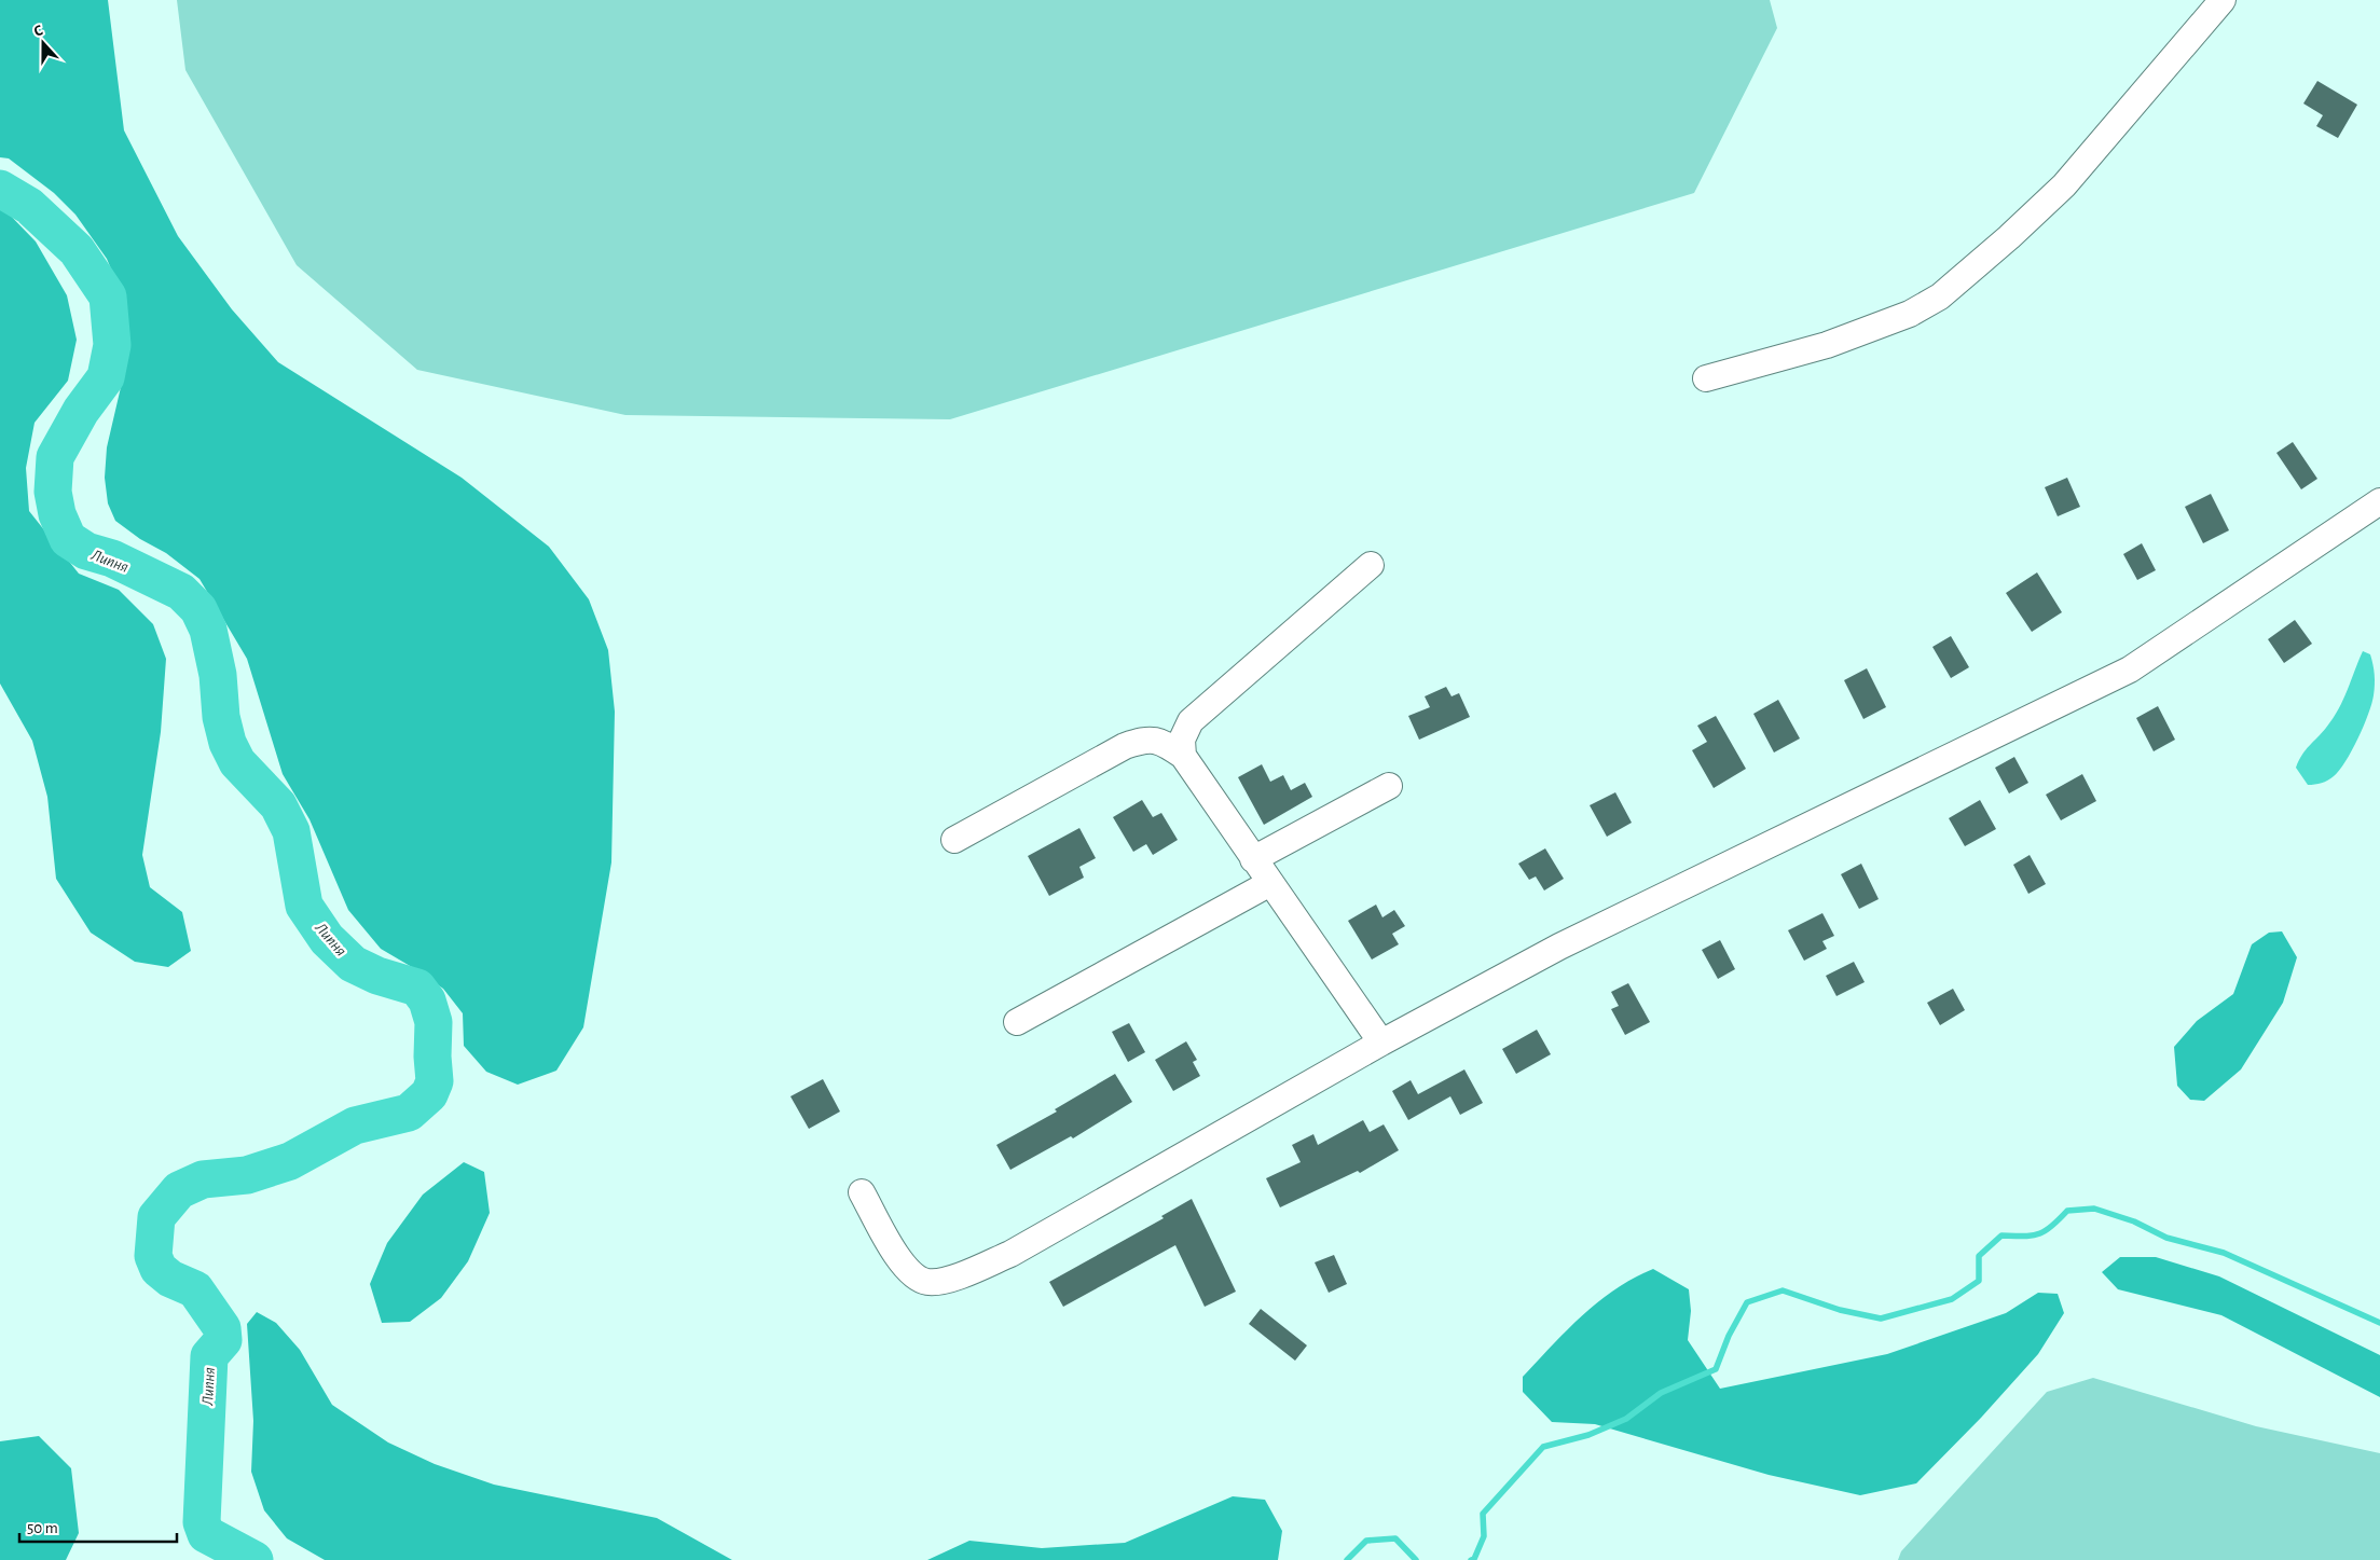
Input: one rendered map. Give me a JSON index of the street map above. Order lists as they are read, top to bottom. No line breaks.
{"water":["Липня"],"scale_bar":"50 m","north":"top"}
